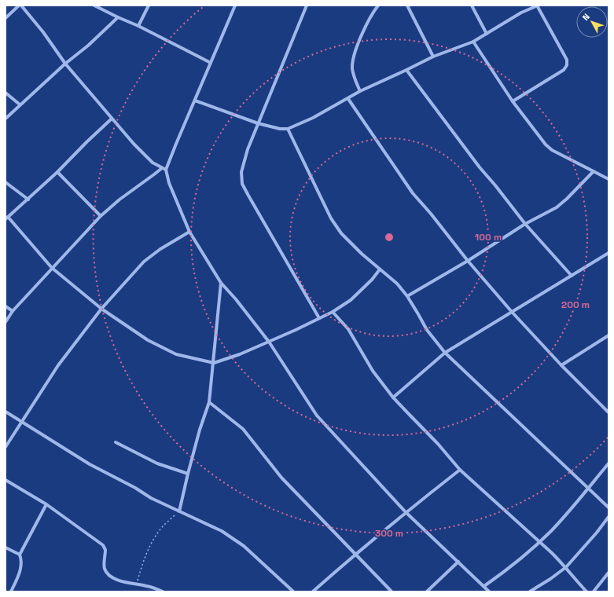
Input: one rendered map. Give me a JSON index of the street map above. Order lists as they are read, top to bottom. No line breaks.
{"north":"top left","rings":["100 m","200 m","300 m"]}
